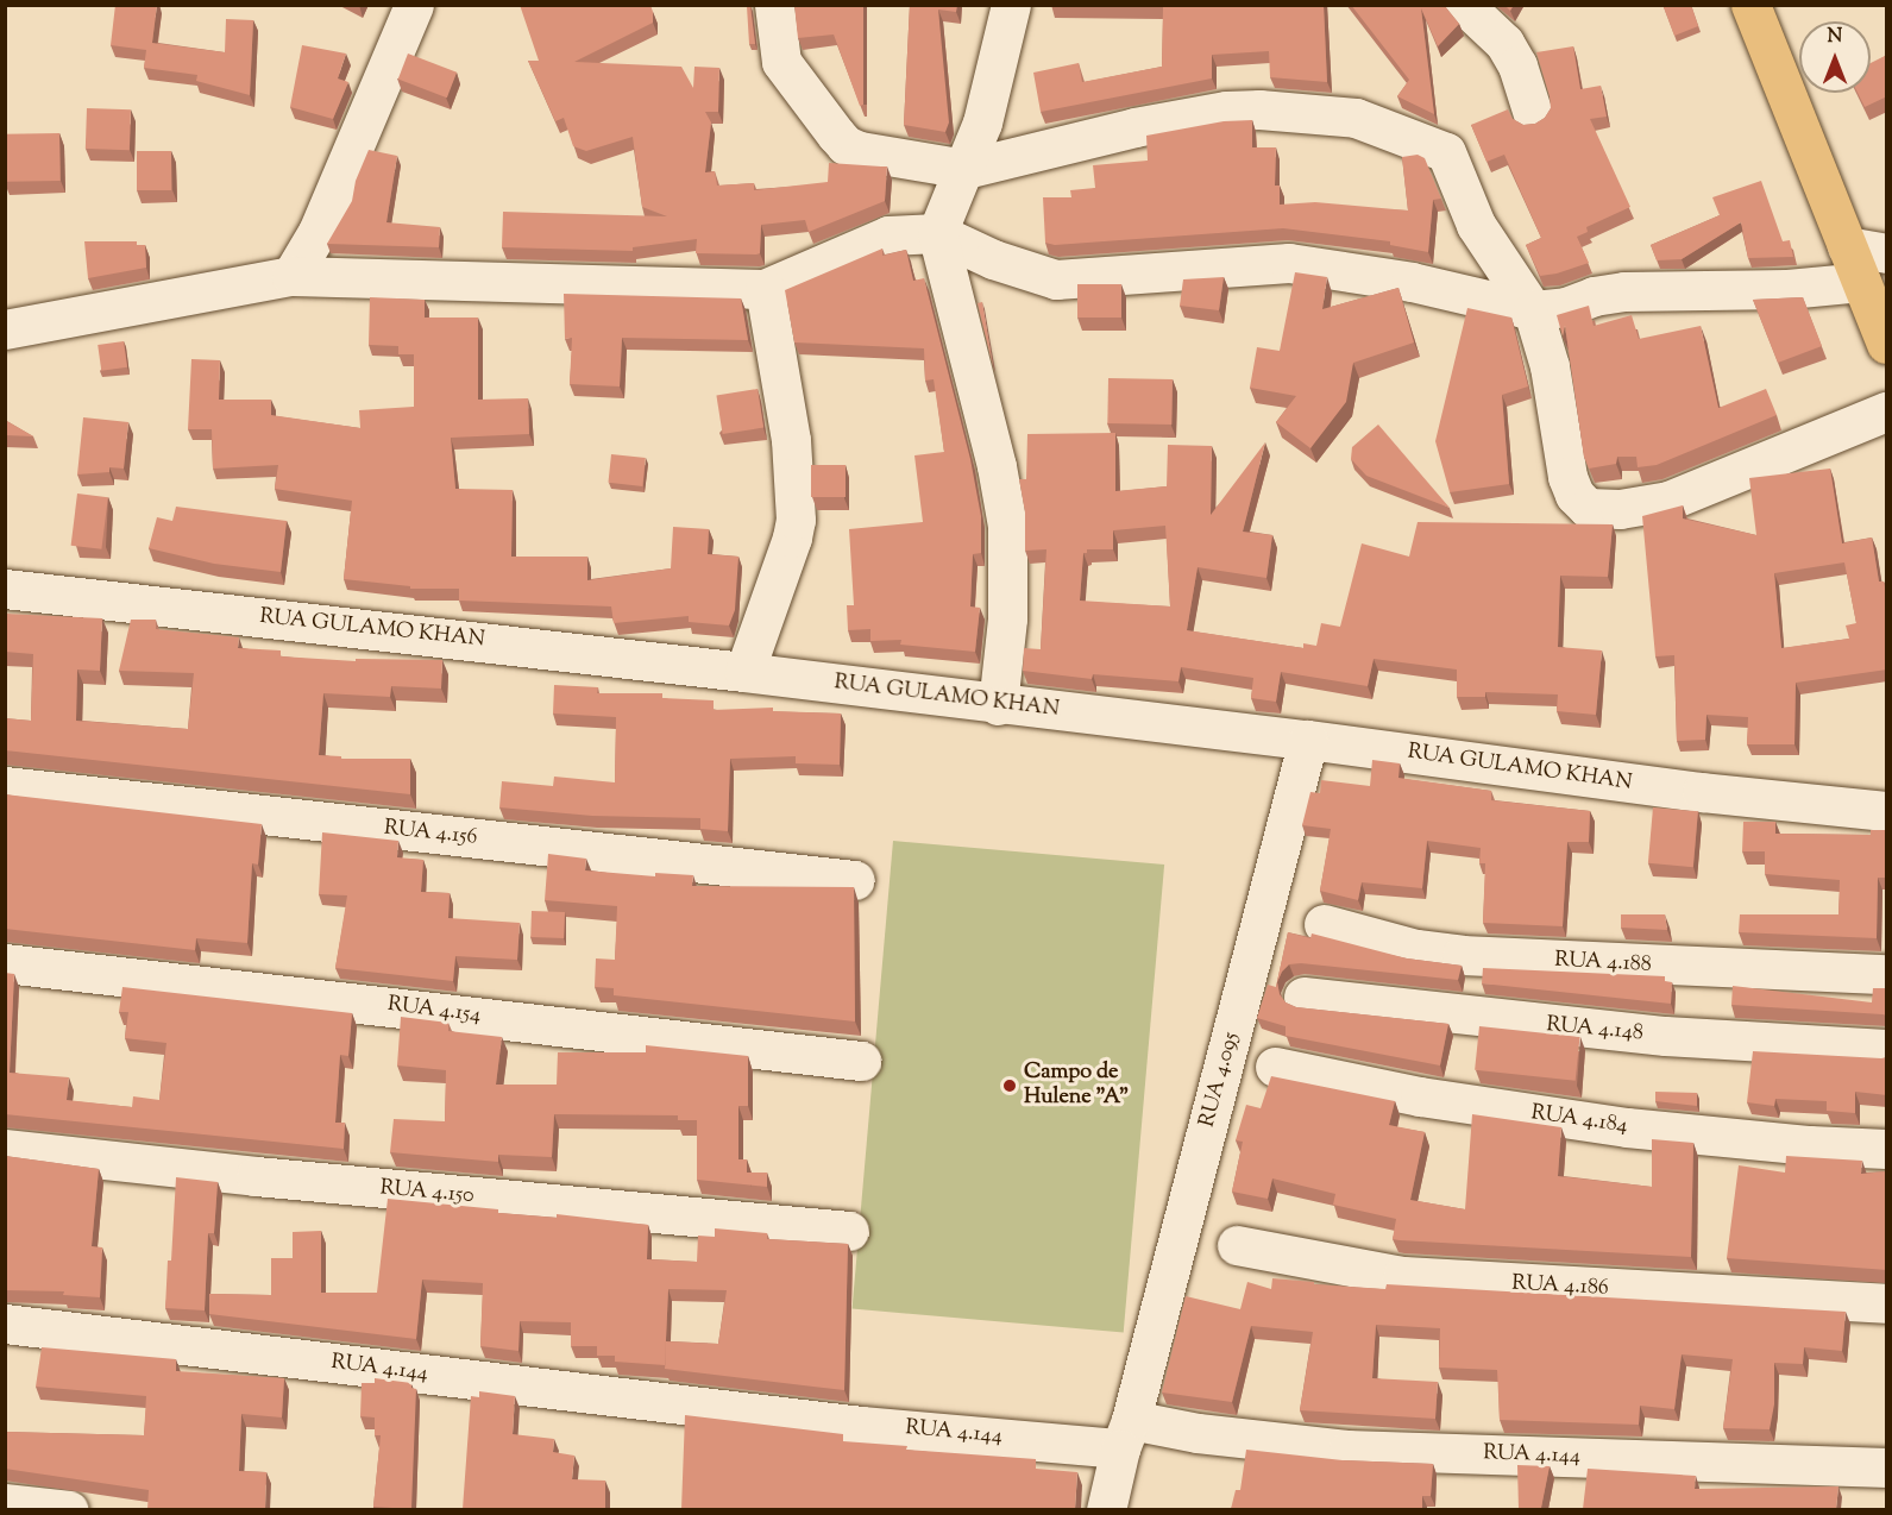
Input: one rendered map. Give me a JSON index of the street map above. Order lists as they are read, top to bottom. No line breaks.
{"streets":{"street":["RUA GULAMO KHAN","RUA 4.156","RUA 4.188","RUA 4.154","RUA 4.148","RUA 4.095","RUA 4.184","RUA 4.150","RUA 4.186","RUA 4.144"]},"crossings":[["RUA GULAMO KHAN","RUA 4.095"],["RUA 4.095","RUA 4.144"]],"places":["Campo de Hulene \"A\""],"north":"top"}
